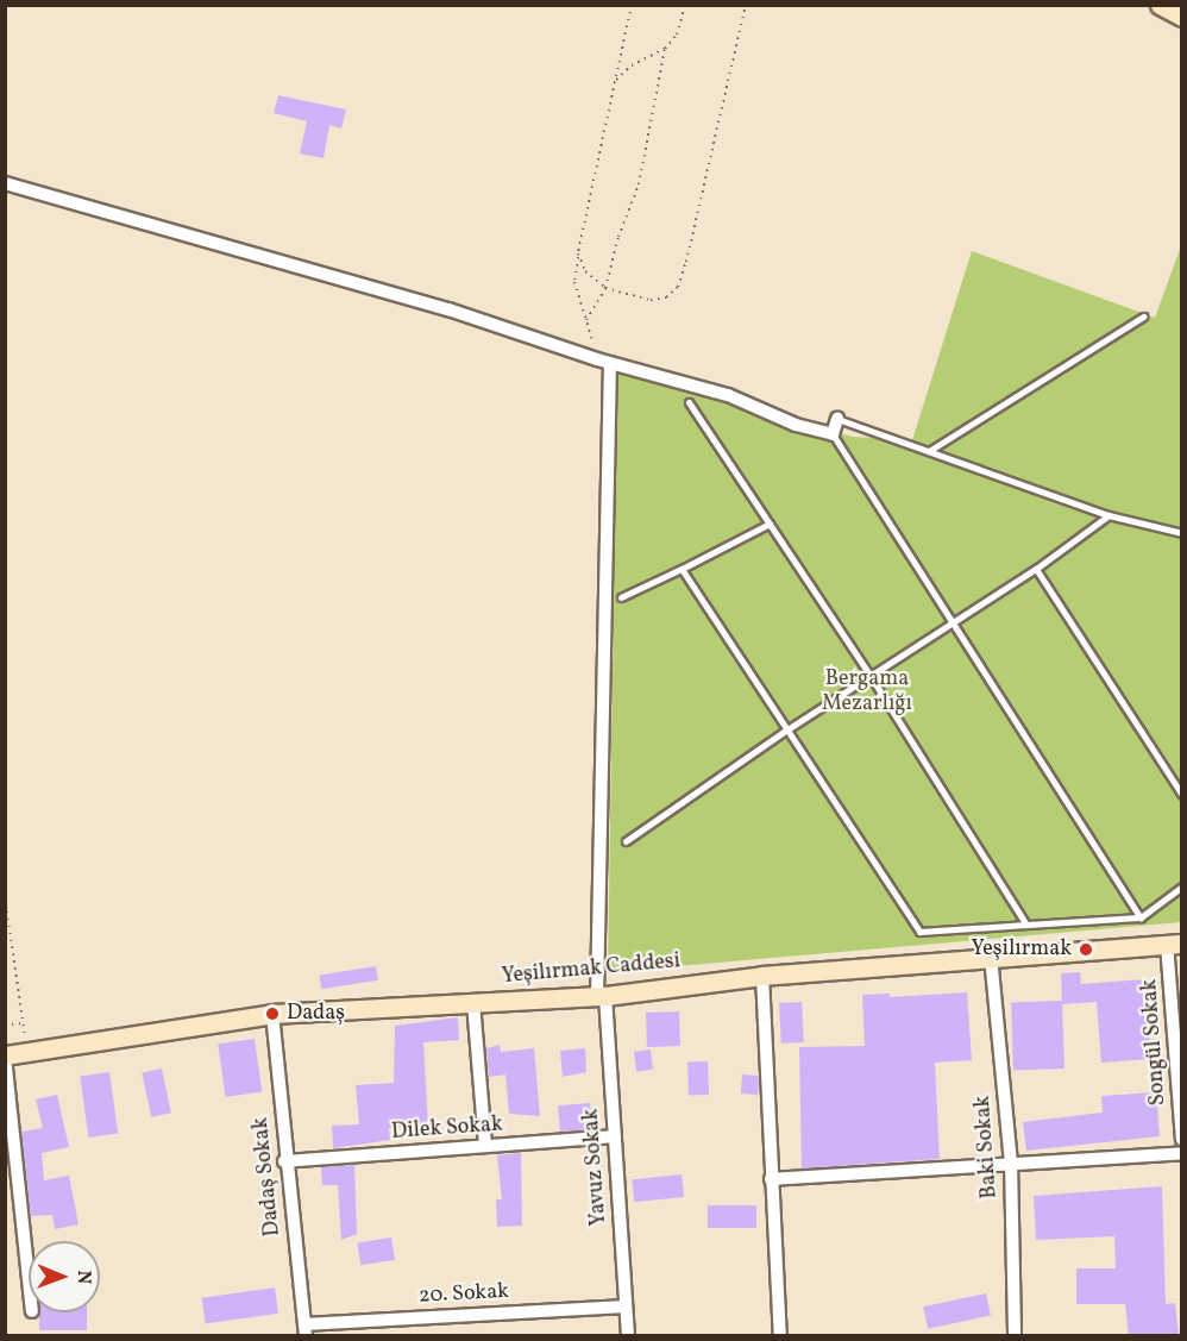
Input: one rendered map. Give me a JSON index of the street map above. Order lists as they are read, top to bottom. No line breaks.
{"streets":{"street":["Yeşilırmak Caddesi","Songül Sokak","Dilek Sokak","Baki Sokak","Yavuz Sokak","Dadaş Sokak","20. Sokak"]},"crossings":[["Yeşilırmak Caddesi","Songül Sokak"],["Yeşilırmak Caddesi","Baki Sokak"],["Yeşilırmak Caddesi","Yavuz Sokak"],["Yeşilırmak Caddesi","Dadaş Sokak"],["Dilek Sokak","Yavuz Sokak"],["Dilek Sokak","Dadaş Sokak"],["Yavuz Sokak","20. Sokak"],["Dadaş Sokak","20. Sokak"]],"parks":["Bergama Mezarlığı"],"places":["Yeşilırmak","Dadaş"],"north":"right"}
